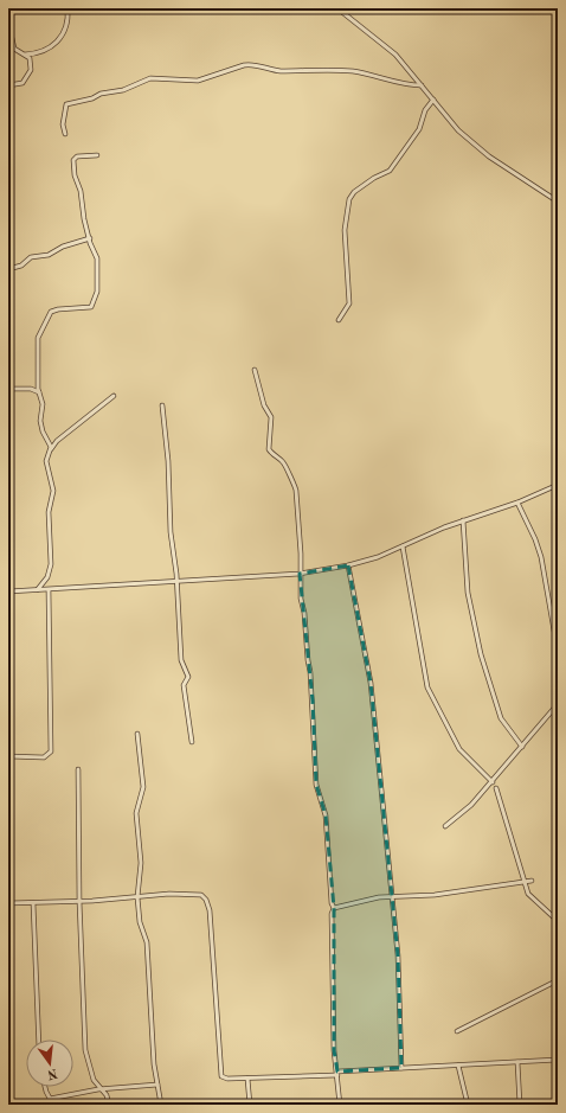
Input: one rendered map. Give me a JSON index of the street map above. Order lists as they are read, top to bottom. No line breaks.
{"north":"bottom"}
